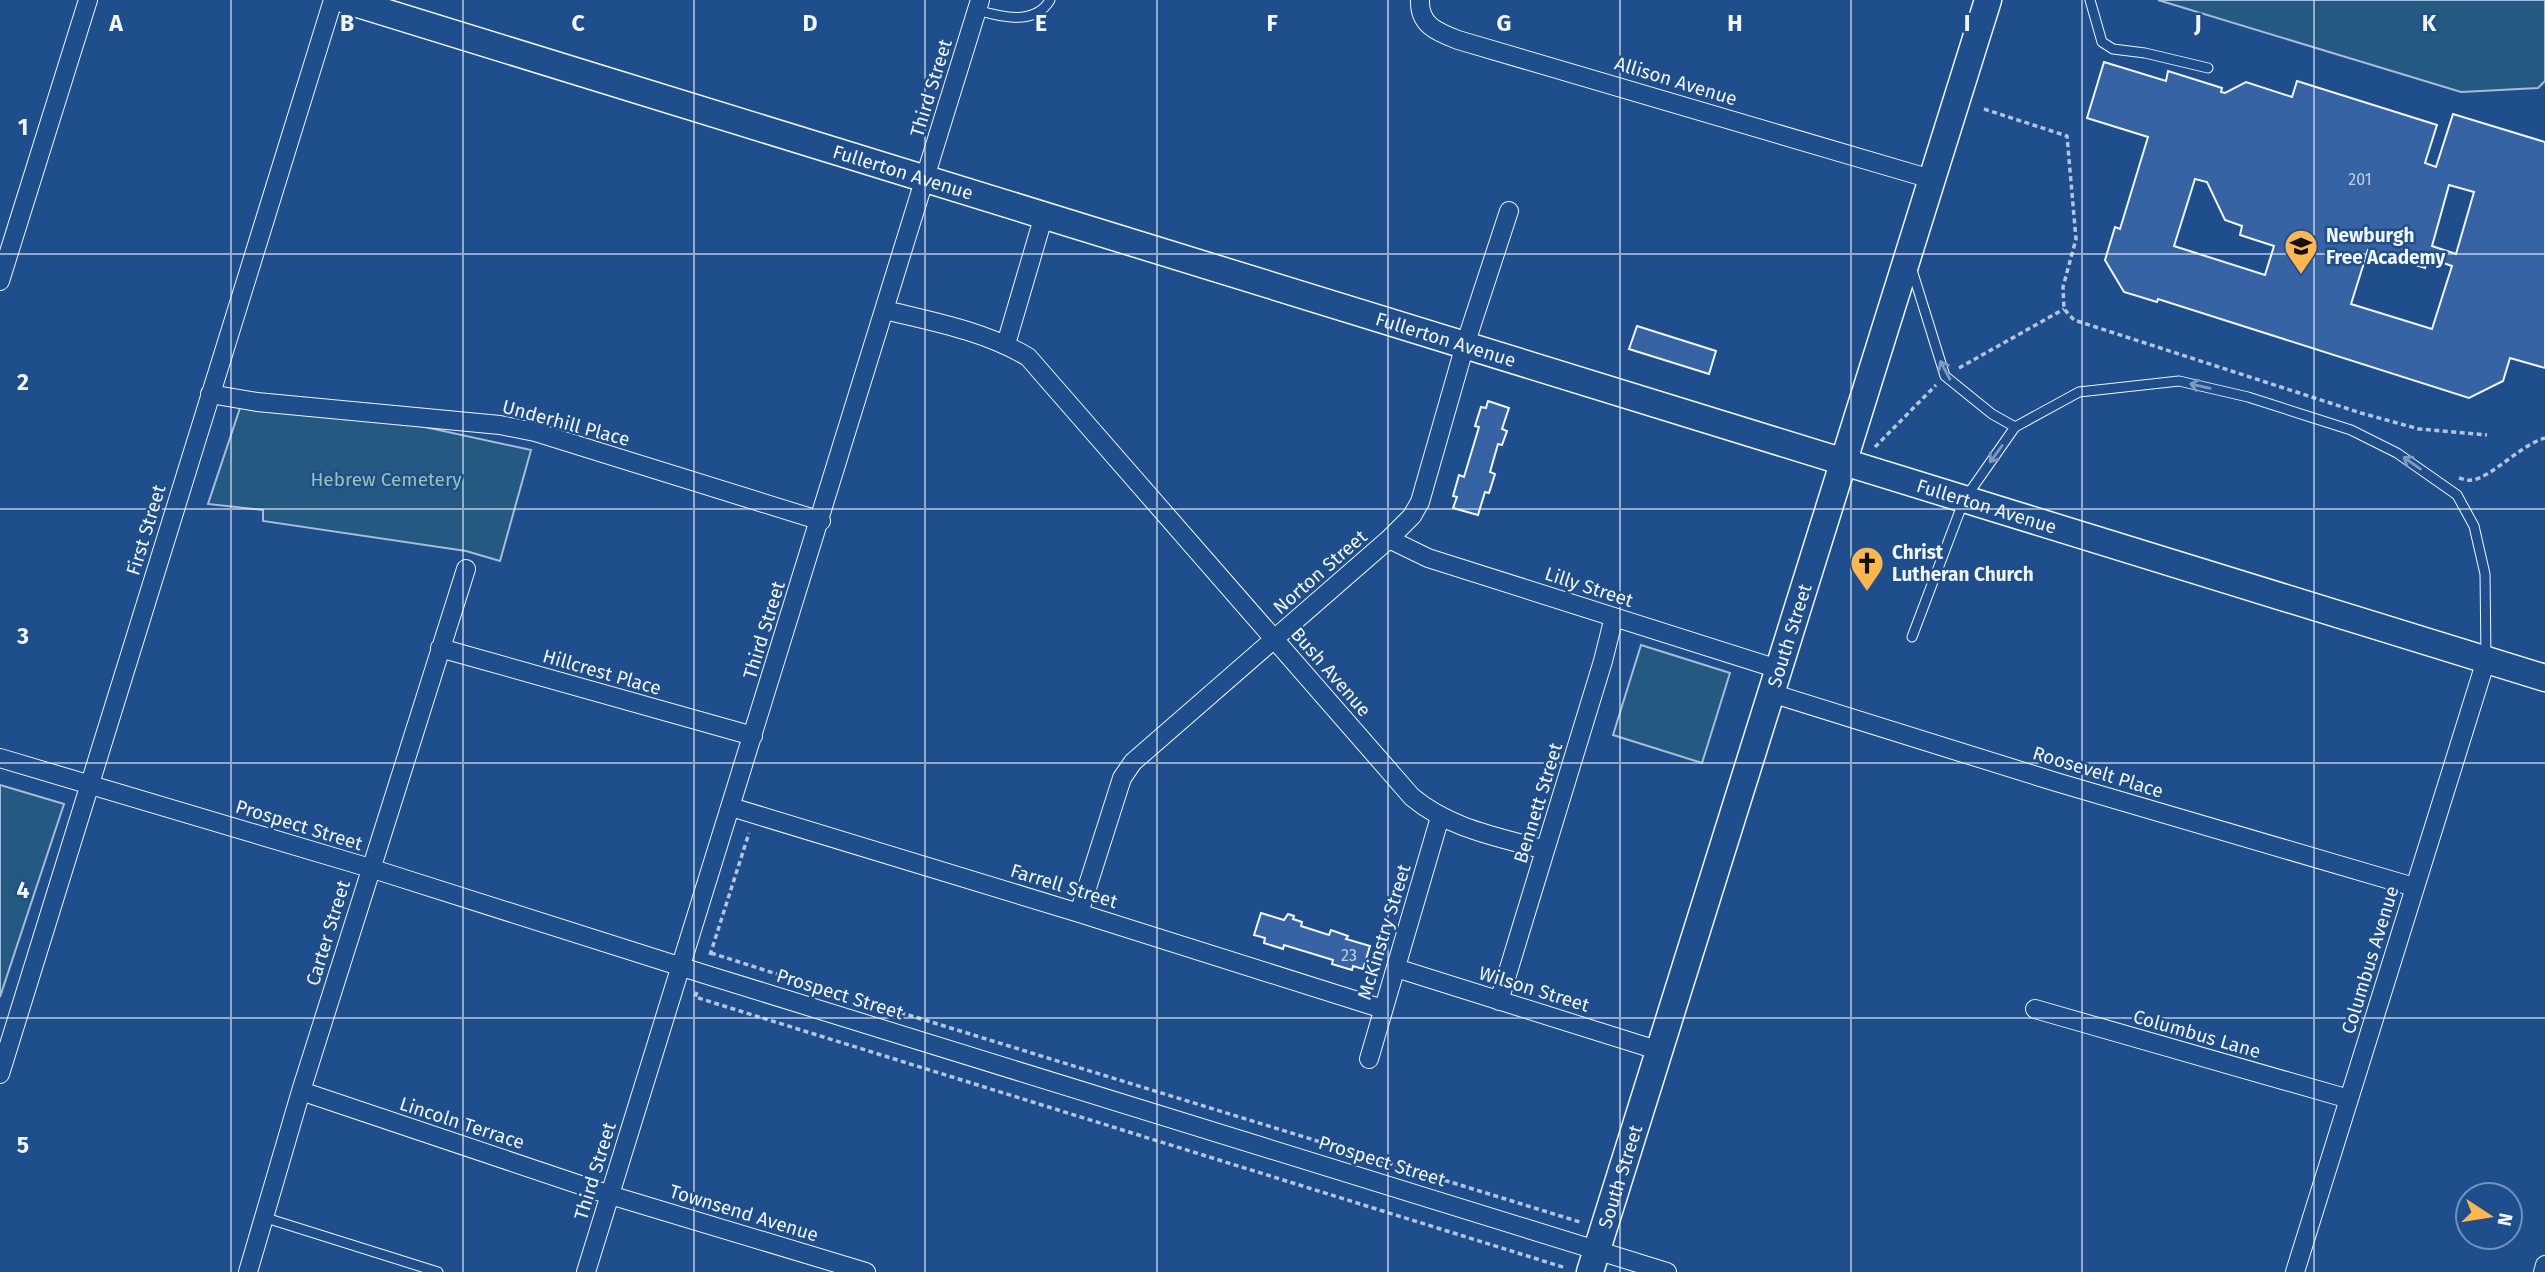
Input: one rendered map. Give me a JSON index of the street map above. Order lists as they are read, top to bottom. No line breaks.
{"streets":{"street":["Allison Avenue","Third Street","Fullerton Avenue","Underhill Place","First Street","Norton Street","Lilly Street","South Street","Hillcrest Place","Bush Avenue","Roosevelt Place","Bennett Street","Prospect Street","Farrell Street","McKinstry Street","Carter Street","Columbus Avenue","Wilson Street","Columbus Lane","Lincoln Terrace","Townsend Avenue"]},"crossings":[["Allison Avenue","South Street"],["Third Street","Fullerton Avenue"],["Third Street","Underhill Place"],["Third Street","Hillcrest Place"],["Third Street","Bush Avenue"],["Third Street","Prospect Street"],["Third Street","Farrell Street"],["Third Street","Lincoln Terrace"],["Third Street","Townsend Avenue"],["Fullerton Avenue","Norton Street"],["Fullerton Avenue","South Street"],["Fullerton Avenue","Columbus Avenue"],["Underhill Place","First Street"],["First Street","Prospect Street"],["Norton Street","Lilly Street"],["Norton Street","Bush Avenue"],["Norton Street","Farrell Street"],["Lilly Street","South Street"],["Lilly Street","Roosevelt Place"],["Lilly Street","Bennett Street"],["South Street","Roosevelt Place"],["South Street","Prospect Street"],["South Street","Wilson Street"],["Hillcrest Place","Carter Street"],["Bush Avenue","Bennett Street"],["Bush Avenue","McKinstry Street"],["Roosevelt Place","Columbus Avenue"],["Bennett Street","Wilson Street"],["Prospect Street","Carter Street"],["Farrell Street","McKinstry Street"],["McKinstry Street","Wilson Street"],["Carter Street","Lincoln Terrace"],["Columbus Avenue","Columbus Lane"],["Lincoln Terrace","Townsend Avenue"]],"parks":["Hebrew Cemetery"],"places":{"school or university":["Newburgh Free Academy"],"church":["Christ Lutheran Church"]},"house_numbers":["201","23"],"north":"right","grid":{"columns":["A","B","C","D","E","F","G","H","I","J","K"],"rows":["1","2","3","4","5"]}}
